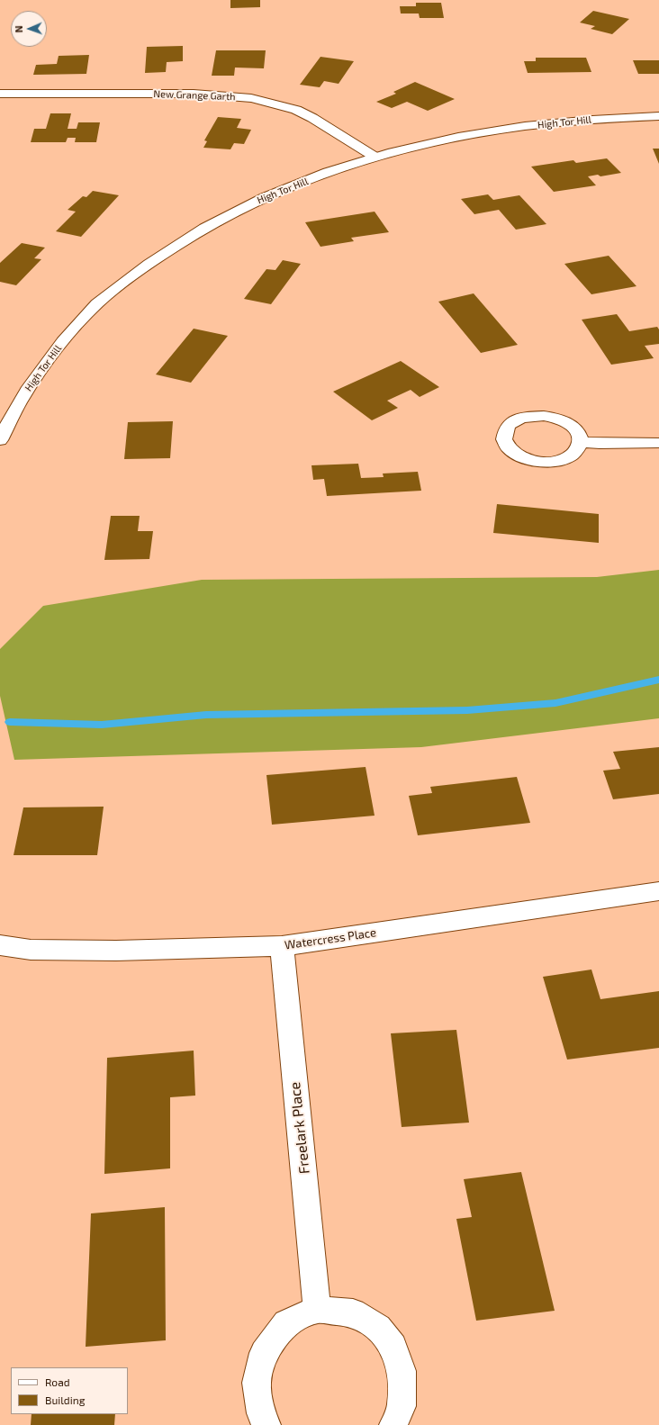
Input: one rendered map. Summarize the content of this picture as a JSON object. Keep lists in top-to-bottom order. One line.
{"streets":{"street":["New Grange Garth","High Tor Hill","Watercress Place","Freelark Place"]},"crossings":[["New Grange Garth","High Tor Hill"],["Watercress Place","Freelark Place"]],"legend":["Road","Building"],"north":"left"}
